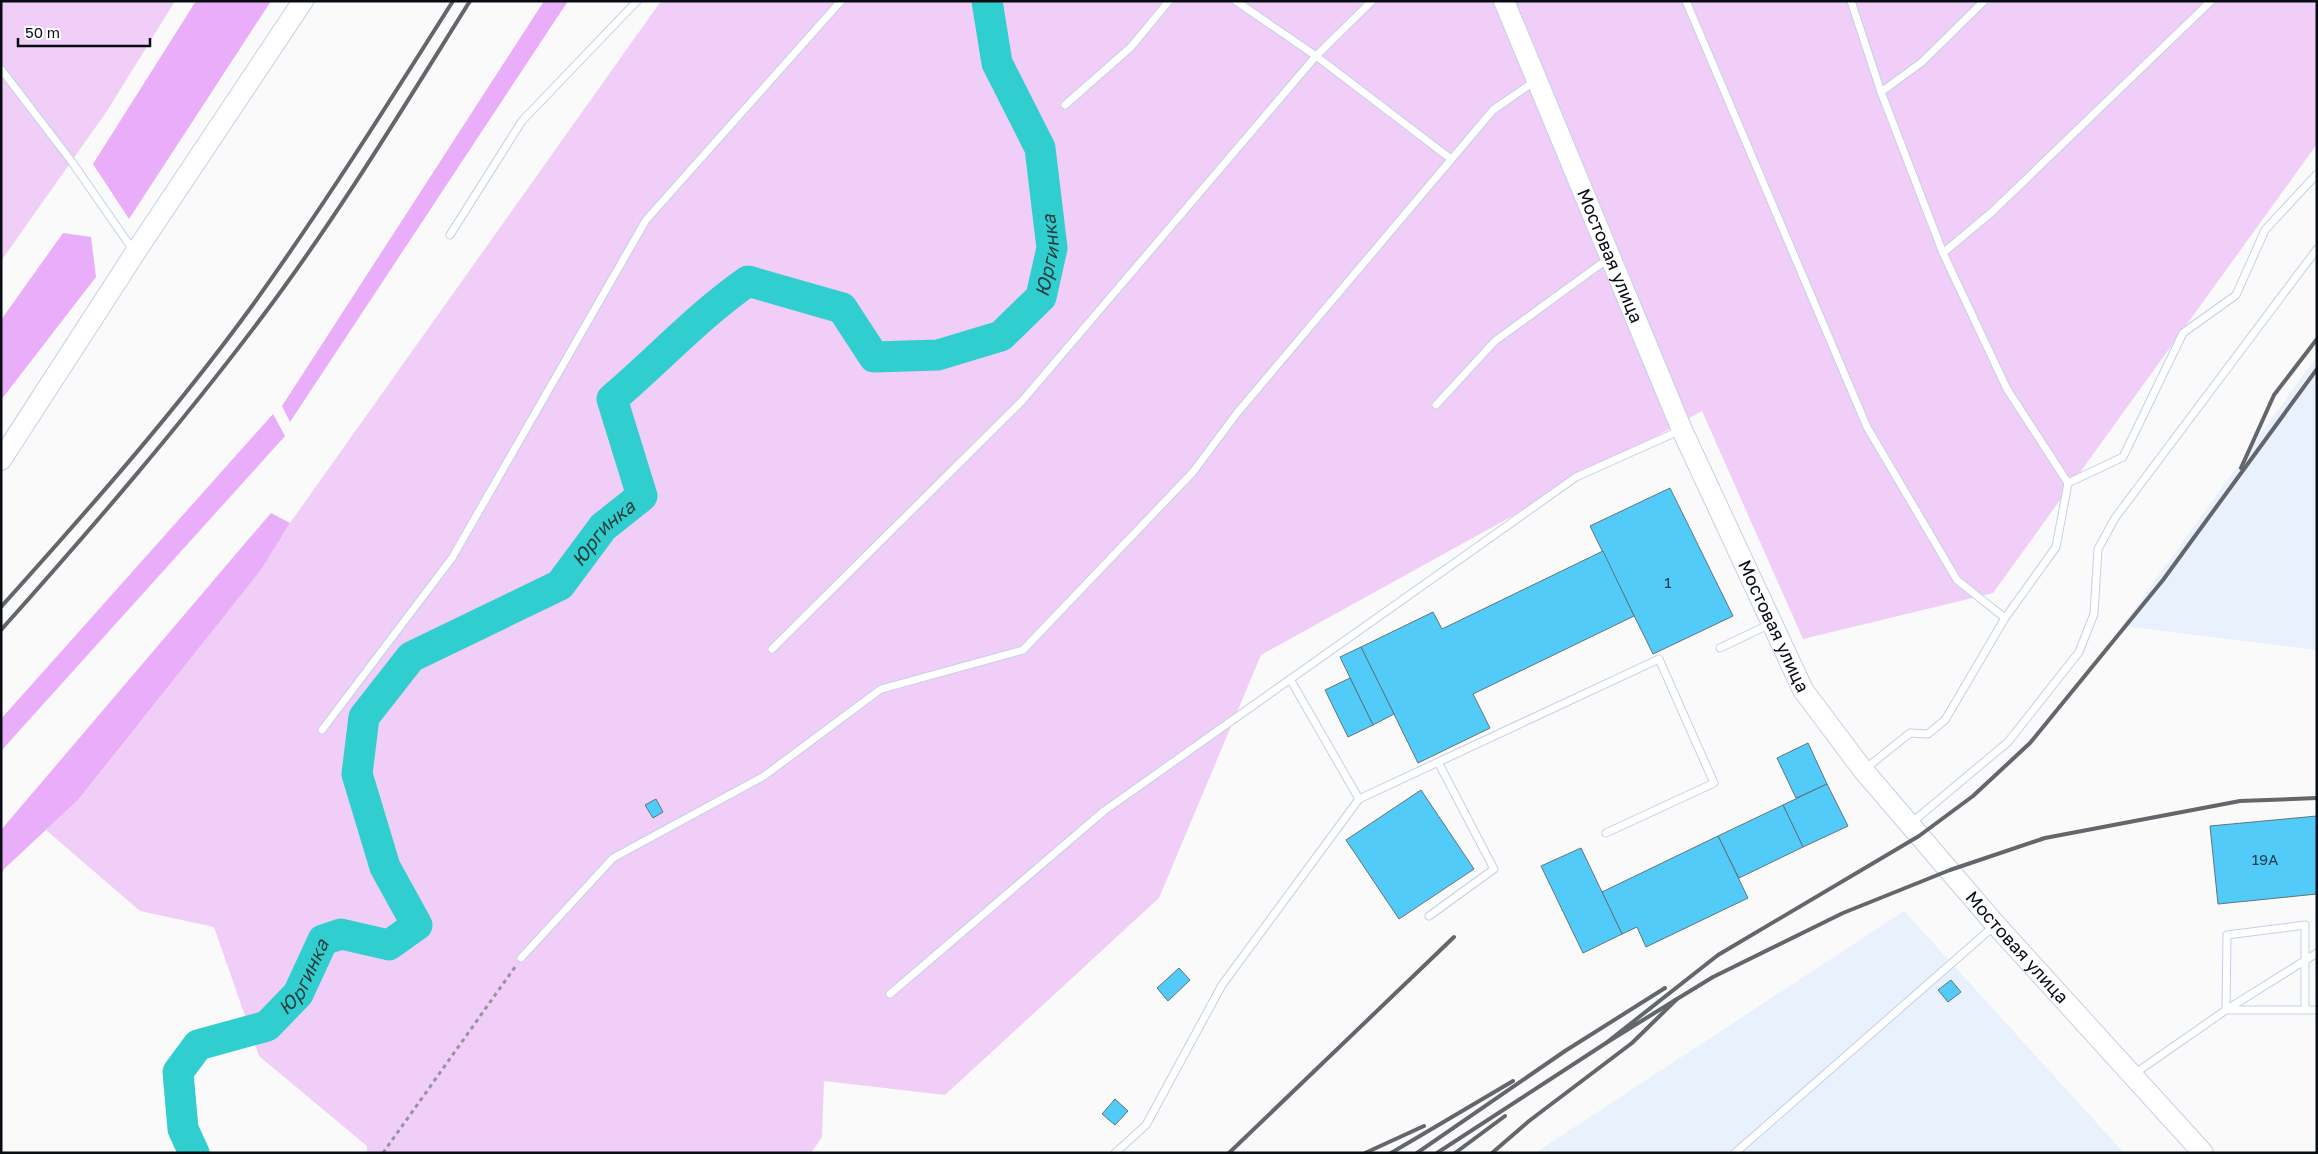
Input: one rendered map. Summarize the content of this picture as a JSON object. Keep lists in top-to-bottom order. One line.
{"streets":{"street":["Мостовая улица"]},"water":["Юргинка"],"house_numbers":["1","19А"],"scale_bar":"50 m"}
